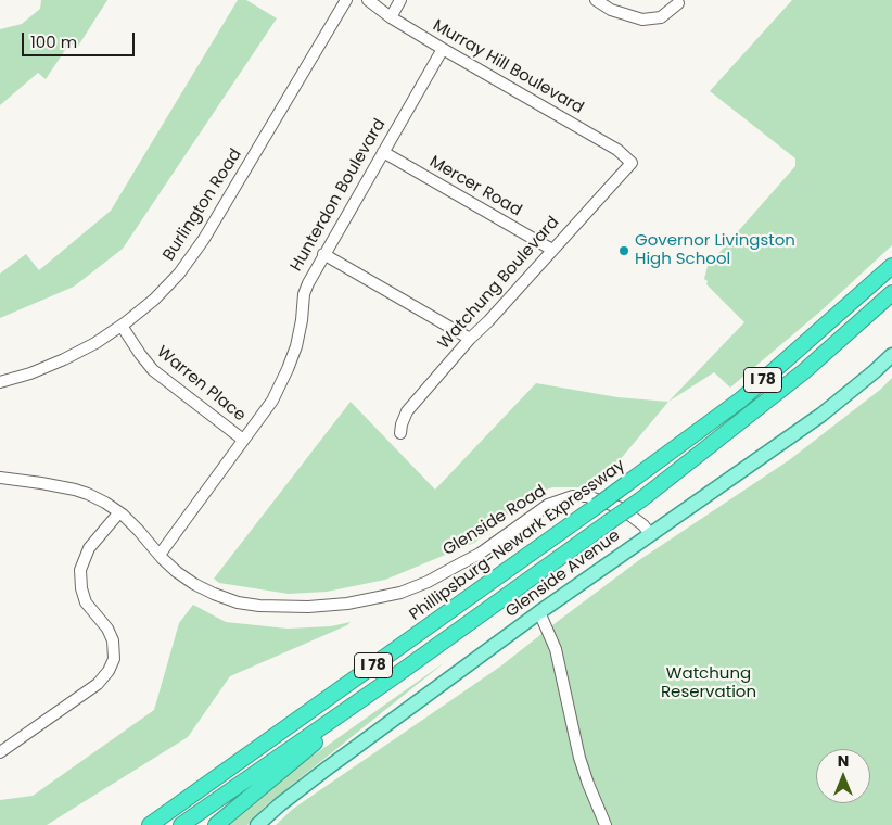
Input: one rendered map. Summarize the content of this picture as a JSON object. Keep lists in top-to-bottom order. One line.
{"streets":{"highway":["I 78","Phillipsburg-Newark Expressway"],"main road":["Glenside Avenue"],"street":["Murray Hill Boulevard","Mercer Road","Hunterdon Boulevard","Burlington Road","Watchung Boulevard","Warren Place","Glenside Road"]},"crossings":[["Murray Hill Boulevard","Hunterdon Boulevard"],["Murray Hill Boulevard","Watchung Boulevard"],["Mercer Road","Hunterdon Boulevard"],["Mercer Road","Watchung Boulevard"],["Hunterdon Boulevard","Warren Place"],["Hunterdon Boulevard","Glenside Road"],["Burlington Road","Warren Place"],["Glenside Road","Glenside Avenue"]],"parks":["Watchung Reservation"],"places":["Governor Livingston High School"],"scale_bar":"100 m","north":"top"}
